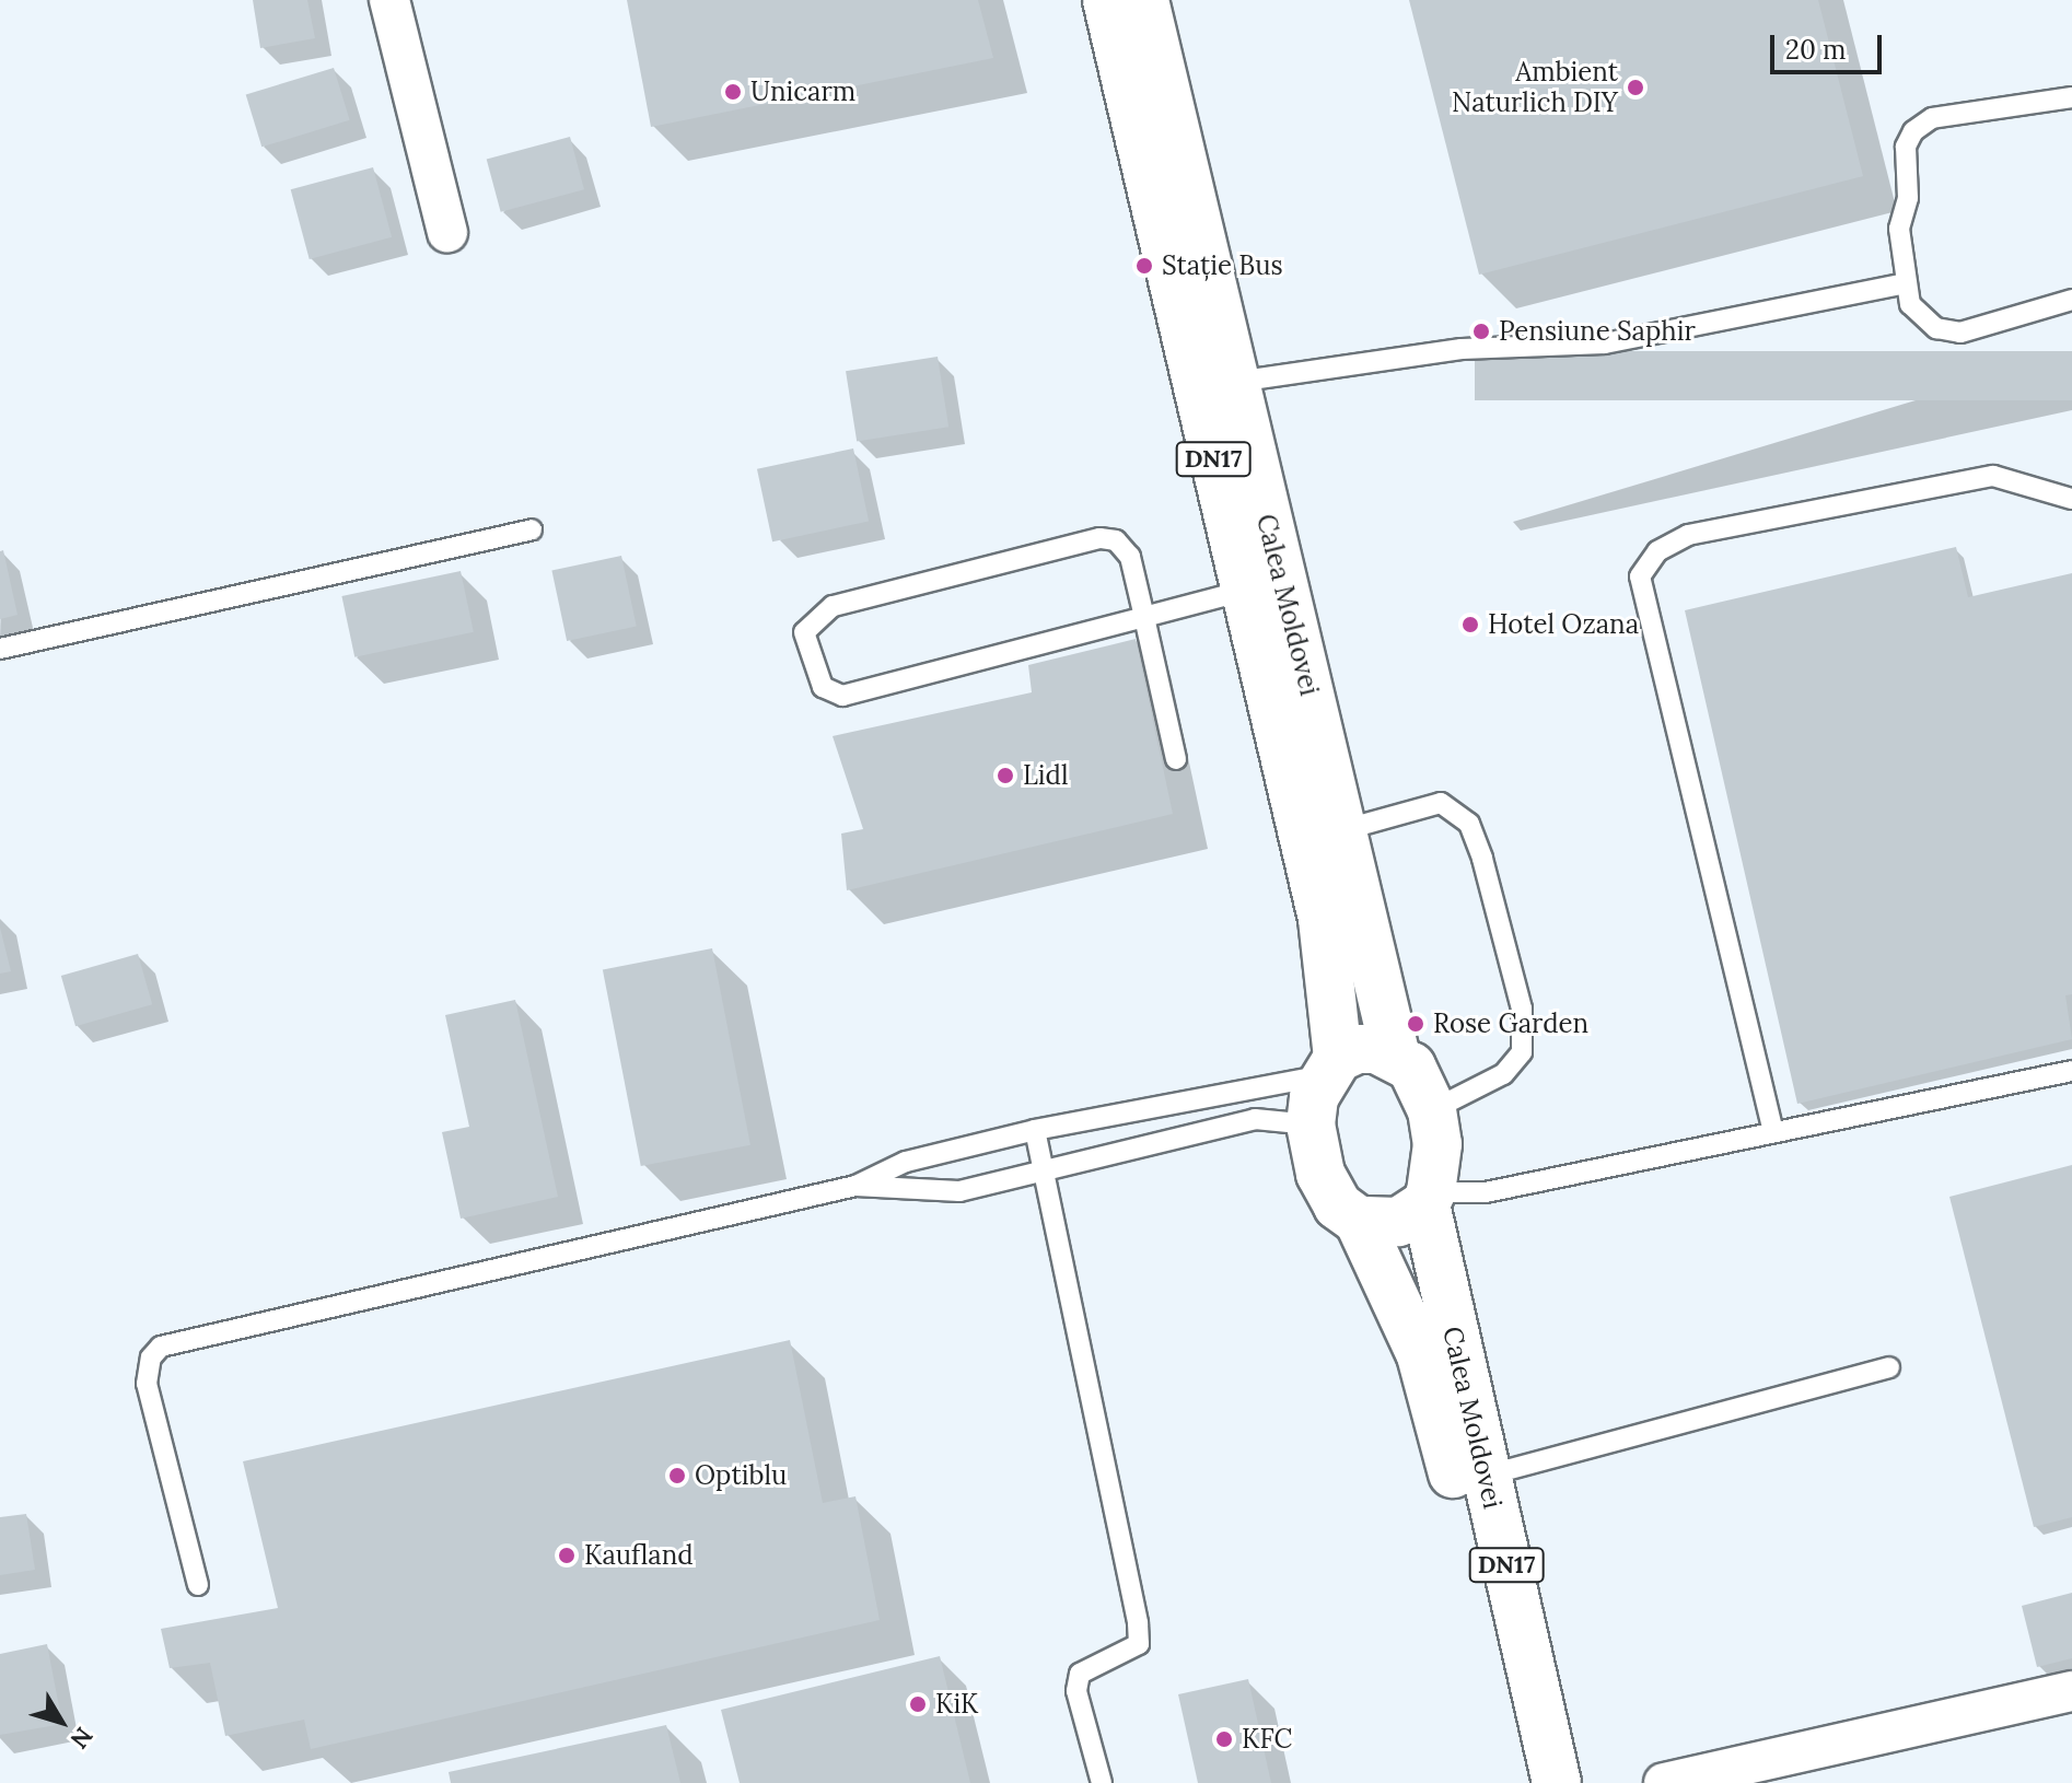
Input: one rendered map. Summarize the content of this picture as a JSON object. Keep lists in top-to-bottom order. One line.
{"streets":{"main road":["DN17","Calea Moldovei"]},"places":["Ambient Naturlich DIY","Unicarm","Stație Bus","Pensiune Saphir","Hotel Ozana","Lidl","Rose Garden","Optiblu","Kaufland","KiK","KFC"],"scale_bar":"20 m","north":"bottom right"}
